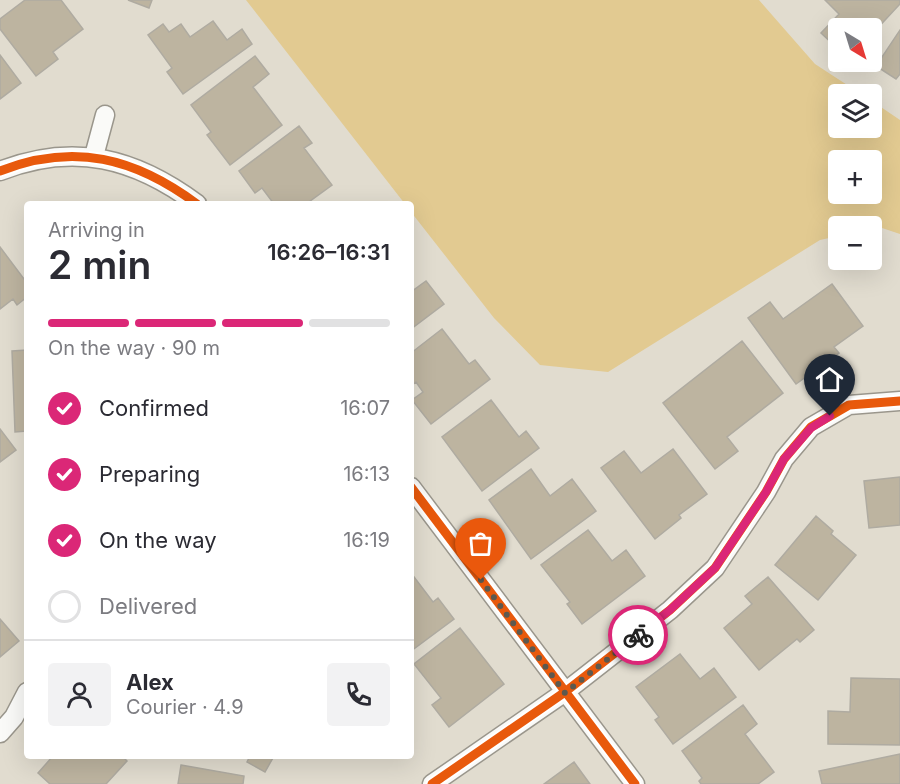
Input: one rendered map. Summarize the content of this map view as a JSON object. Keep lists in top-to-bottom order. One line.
{"north":"bottom right","page":{"map_buttons":["+","−"],"heading":["2 min","Arriving in","16:26–16:31"],"panel":["Alex","Courier · 4.9"],"bar":"On the way · 90 m","list":[["Confirmed","16:07"],["Preparing","16:13"],["On the way","16:19"],"Delivered"]}}
